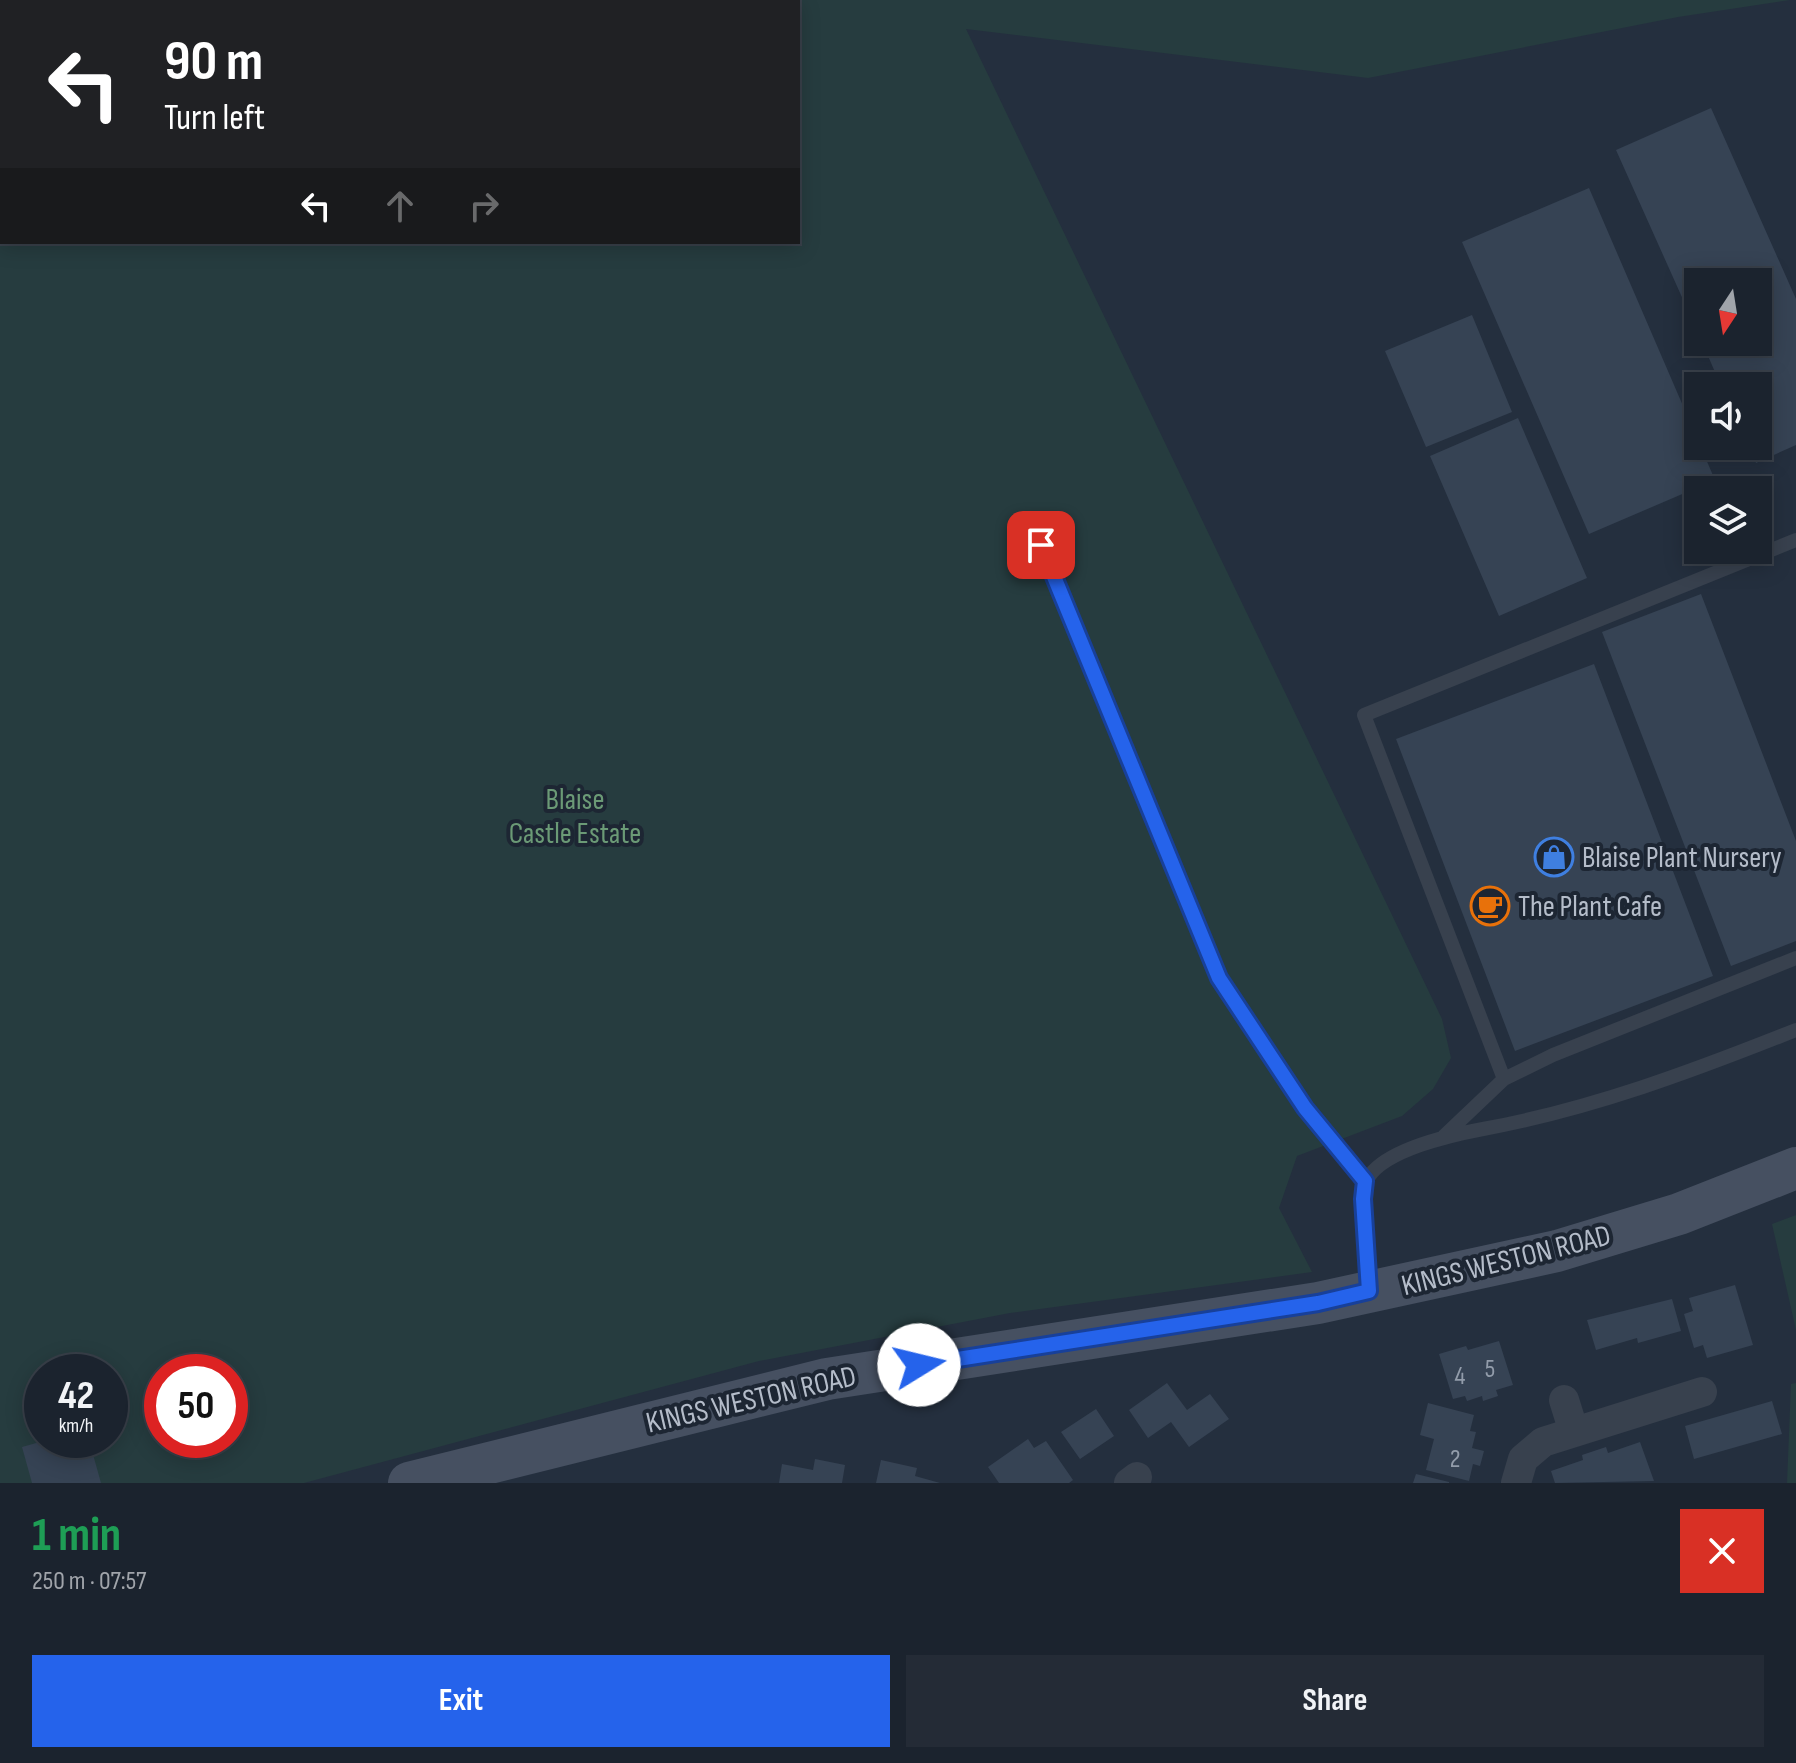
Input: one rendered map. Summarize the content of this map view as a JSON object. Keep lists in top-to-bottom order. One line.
{"streets":{"main road":["KINGS WESTON ROAD"]},"parks":["Blaise Castle Estate"],"places":{"shop":["Blaise Plant Nursery"],"cafe":["The Plant Cafe"]},"house_numbers":["5","4","2"],"north":"bottom","page":{"turn":["90 m","Turn left"],"speed":"42 km/h","limit":"50","heading":["1 min","250 m · 07:57"],"buttons":["Exit","Share"]}}
